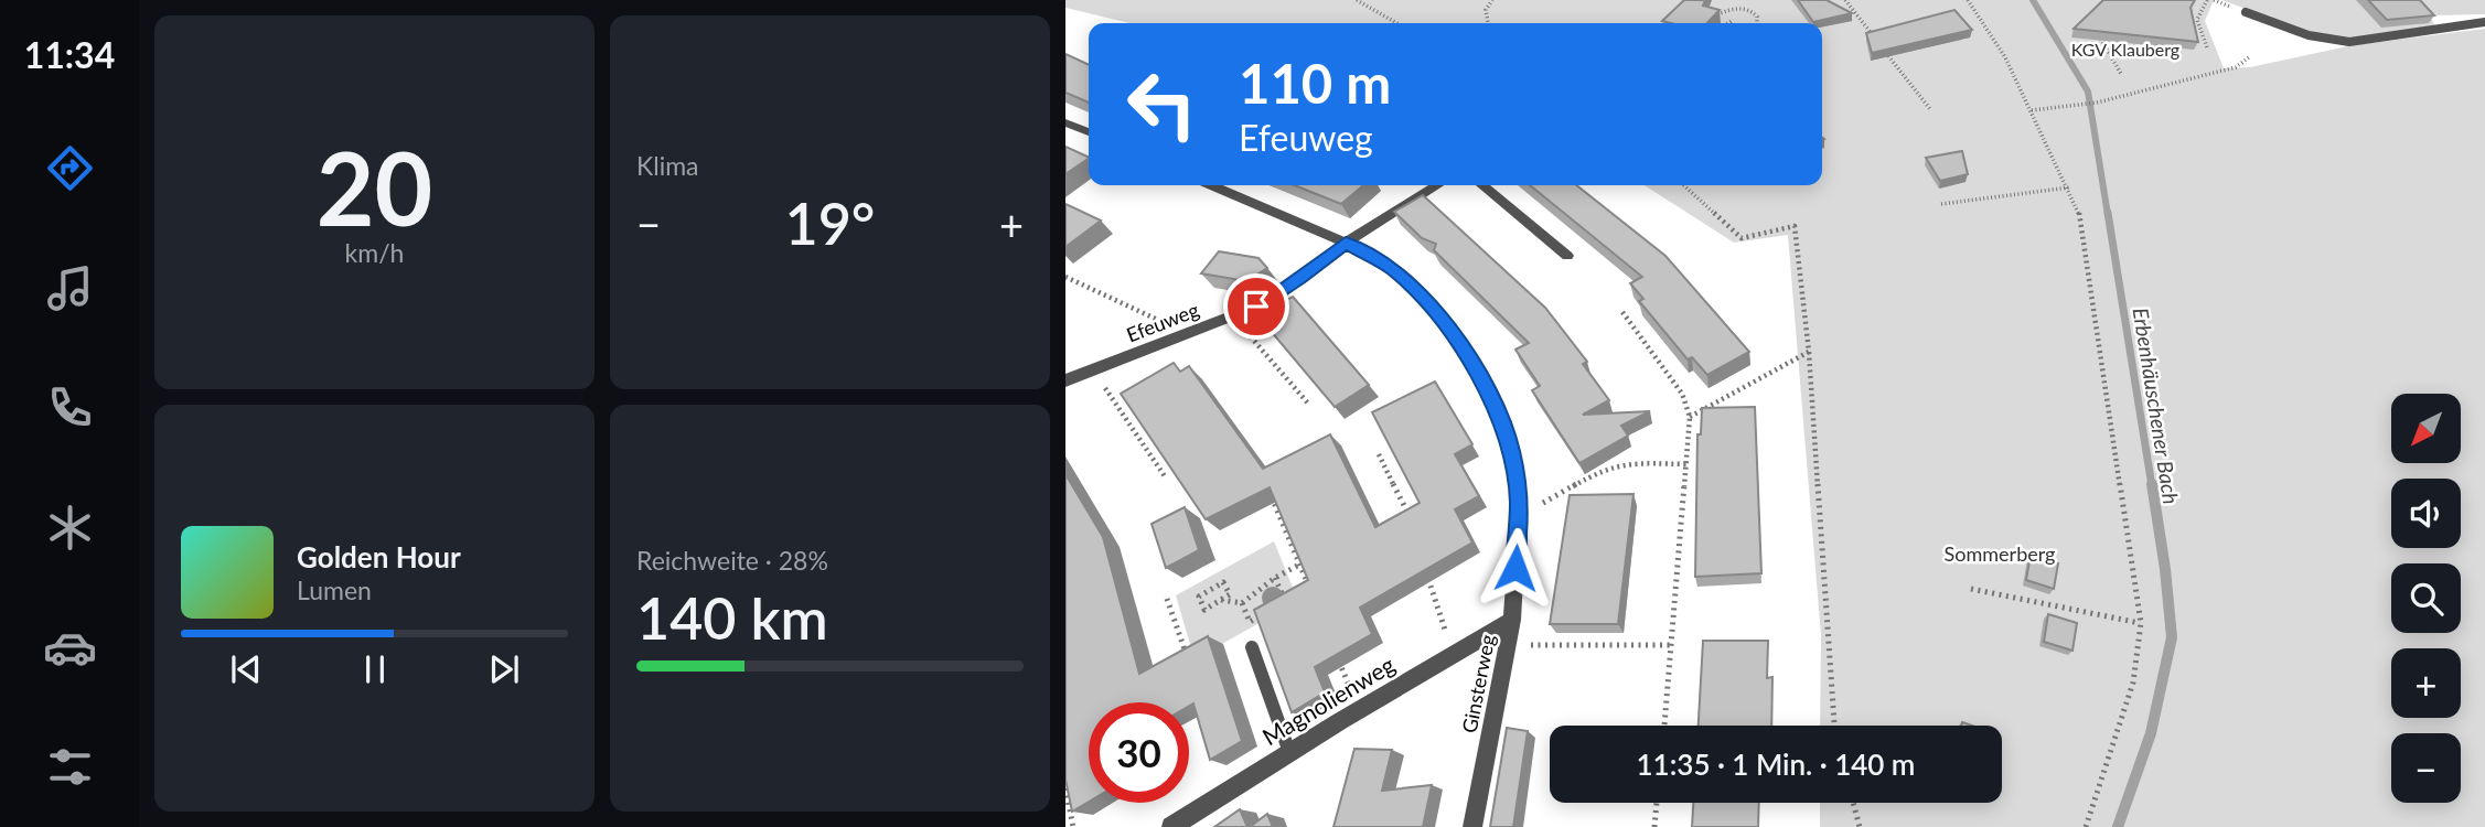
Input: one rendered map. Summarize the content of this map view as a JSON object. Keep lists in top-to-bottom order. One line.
{"streets":{"street":["Efeuweg","Ginsterweg","Magnolienweg"]},"crossings":[["Efeuweg","Ginsterweg"],["Ginsterweg","Magnolienweg"]],"water":["Erbenhäuschener Bach"],"parks":["KGV Klauberg","Sommerberg"],"north":"bottom left","page":{"tabs":"11:34","tile":[["20","km/h"],"Klima",["Reichweite · 28%","140 km"]],"turn":["110 m","Efeuweg"],"heat":["−","19°","+"],"map_buttons":["+","−"],"song":["Golden Hour","Lumen"],"limit":"30","trip":"11:35 · 1 Min. · 140 m"}}
